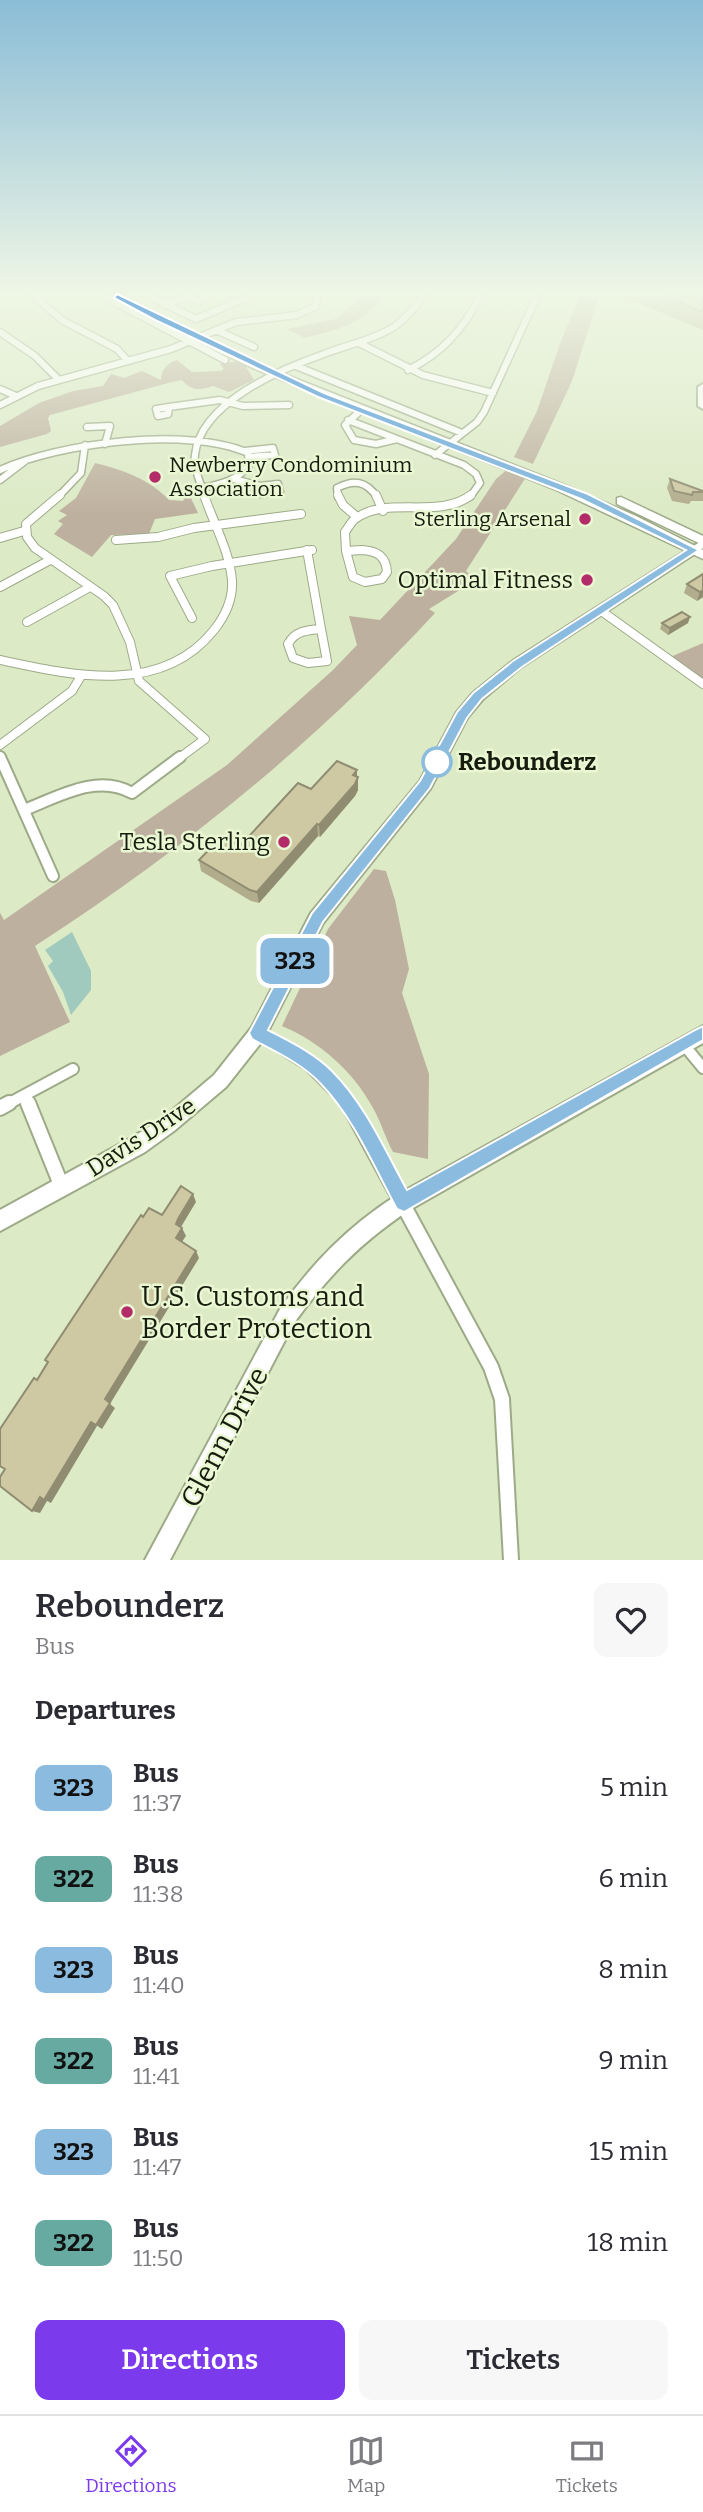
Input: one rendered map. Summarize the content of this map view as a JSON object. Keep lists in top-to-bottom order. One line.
{"streets":{"main road":["Davis Drive","Glenn Drive"]},"places":["Newberry Condominium Association","Sterling Arsenal","Optimal Fitness","Rebounderz","Tesla Sterling","U.S. Customs and Border Protection"],"lines":["bus line 323"],"page":{"on_map":"323","heading":[["Rebounderz","Bus"],"Departures"],"list":[{"mark":"323","name":"Bus","note":"11:37","value":"5 min"},{"mark":"322","name":"Bus","note":"11:38","value":"6 min"},{"mark":"323","name":"Bus","note":"11:40","value":"8 min"},{"mark":"322","name":"Bus","note":"11:41","value":"9 min"},{"mark":"323","name":"Bus","note":"11:47","value":"15 min"},{"mark":"322","name":"Bus","note":"11:50","value":"18 min"}],"buttons":["Directions","Tickets"],"tabs":["Directions","Map","Tickets"]}}
